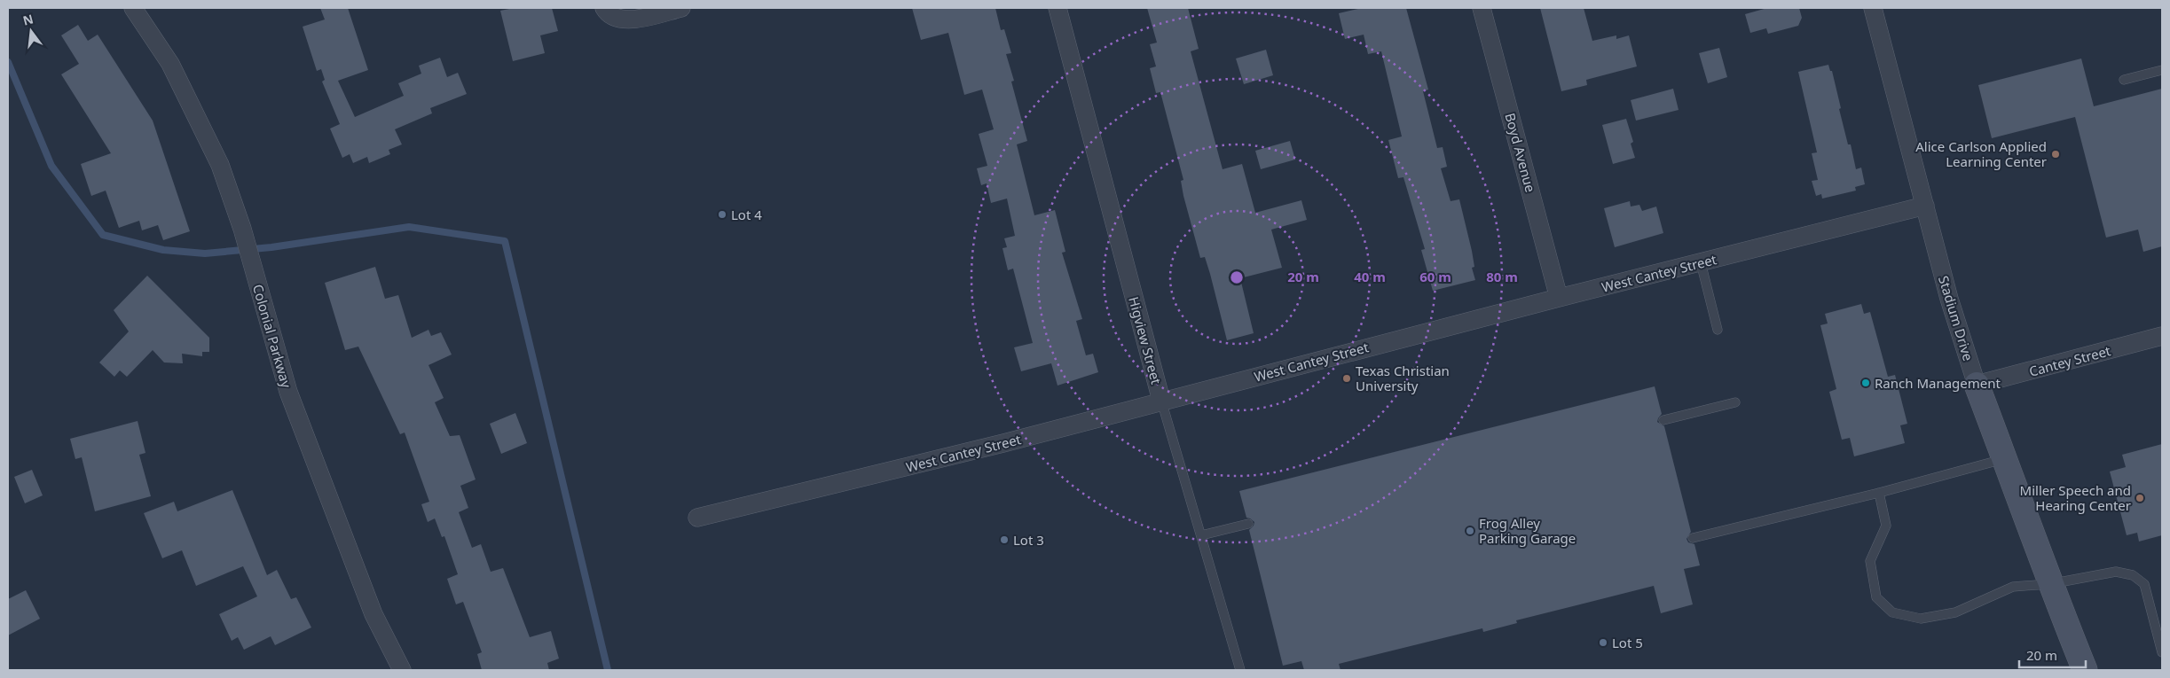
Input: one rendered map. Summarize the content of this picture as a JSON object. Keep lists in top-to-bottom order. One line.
{"streets":{"street":["Boyd Avenue","West Cantey Street","Stadium Drive","Colonial Parkway","Higview Street","Cantey Street"]},"crossings":[["Boyd Avenue","West Cantey Street"],["West Cantey Street","Stadium Drive"],["West Cantey Street","Higview Street"],["Stadium Drive","Cantey Street"]],"places":["Alice Carlson Applied Learning Center","Lot 4","Texas Christian University","Ranch Management","Miller Speech and Hearing Center","Frog Alley Parking Garage","Lot 3","Lot 5"],"scale_bar":"20 m","north":"top","rings":["20 m","40 m","60 m","80 m"]}
